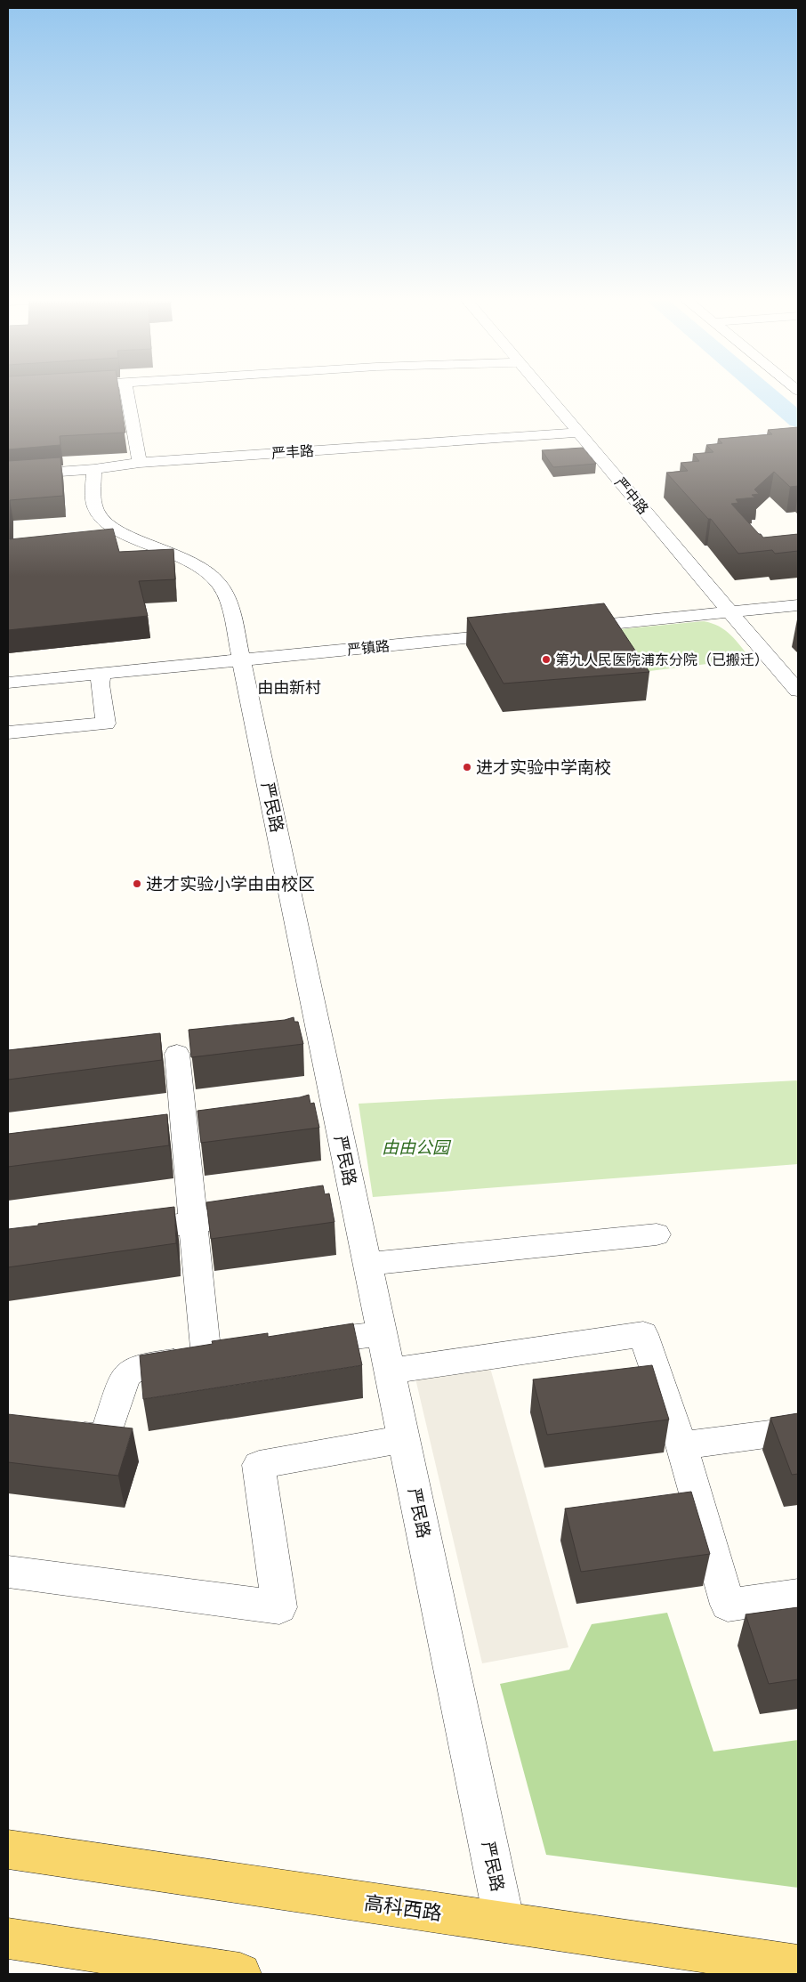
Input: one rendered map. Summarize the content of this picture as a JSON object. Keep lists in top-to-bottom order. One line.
{"streets":{"main road":["高科西路"],"street":["严丰路","严中路","严镇路","严民路"]},"crossings":[["严丰路","严中路"],["严丰路","严民路"],["严镇路","严民路"],["严民路","高科西路"]],"districts":["由由新村"],"parks":["由由公园"],"places":["第九人民医院浦东分院（已搬迁）","进才实验中学南校","进才实验小学由由校区"]}
